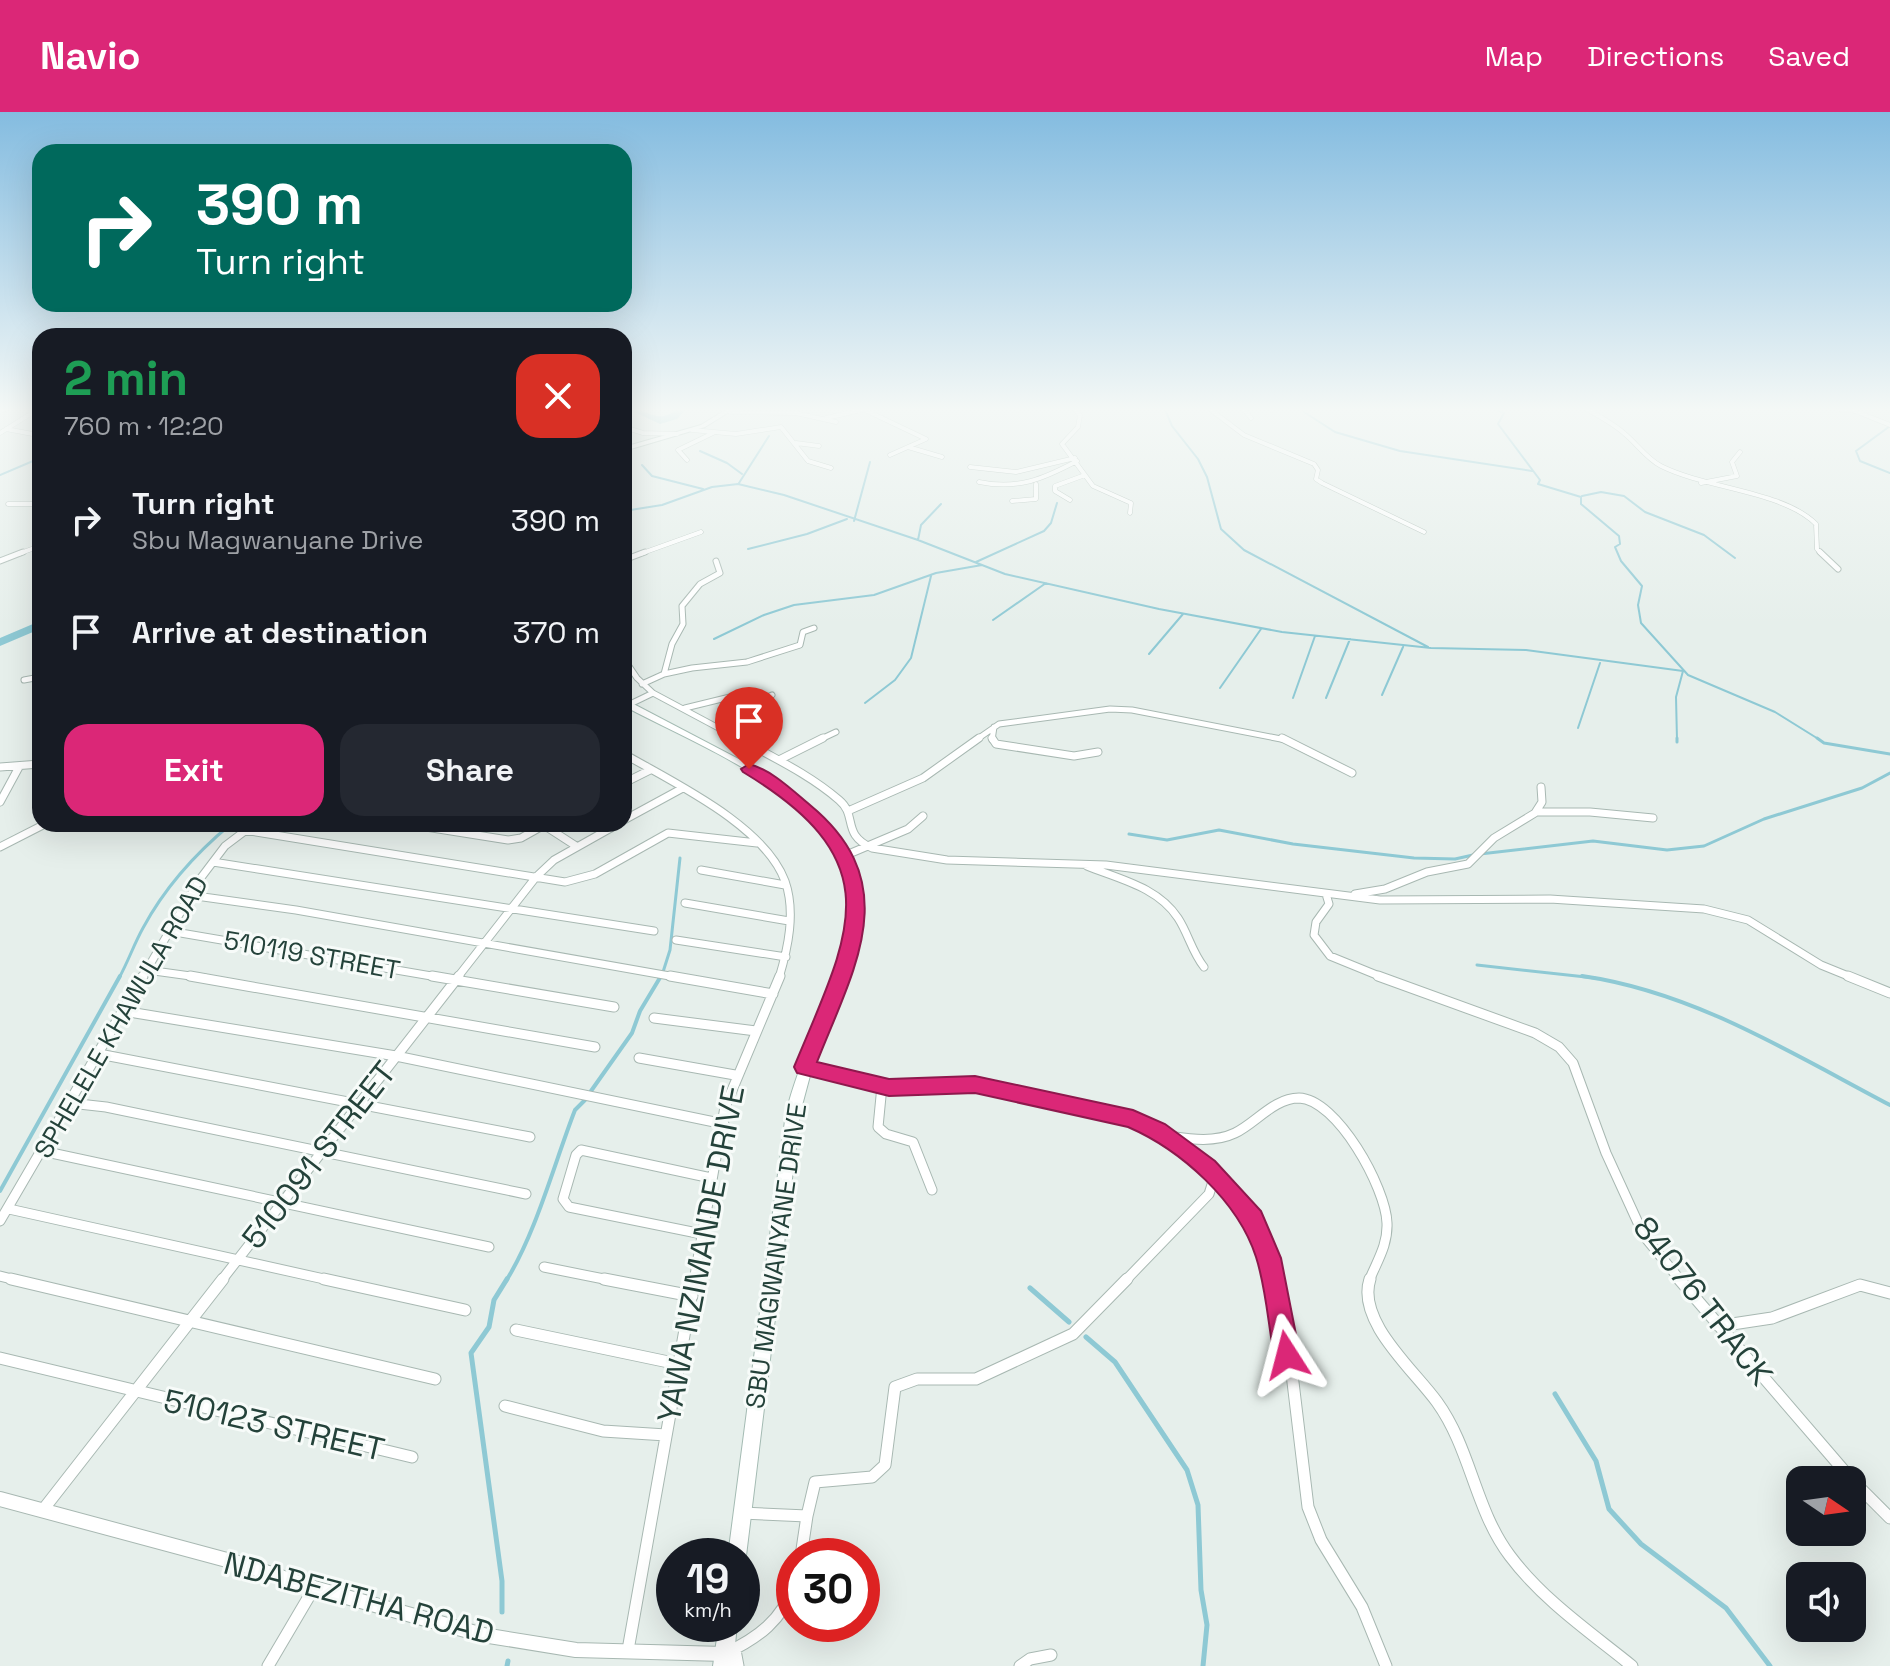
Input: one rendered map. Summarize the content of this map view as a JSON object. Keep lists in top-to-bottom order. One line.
{"streets":{"main road":["SBU MAGWANYANE DRIVE"],"street":["510119 STREET","SPHELELE KHAWULA ROAD","510091 STREET","YAWA NZIMANDE DRIVE","84076 TRACK","510123 STREET","NDABEZITHA ROAD"]},"crossings":[["510119 STREET","SPHELELE KHAWULA ROAD"],["510119 STREET","510091 STREET"],["510091 STREET","510123 STREET"],["510091 STREET","NDABEZITHA ROAD"],["YAWA NZIMANDE DRIVE","NDABEZITHA ROAD"]],"north":"right","page":{"header":"Navio","nav":["Map","Directions","Saved"],"turn":["390 m","Turn right"],"heading":["2 min","760 m · 12:20"],"list":[{"name":"Turn right","note":"Sbu Magwanyane Drive","value":"390 m"},{"name":"Arrive at destination","value":"370 m"}],"buttons":["Exit","Share"],"speed":"19 km/h","limit":"30"}}
